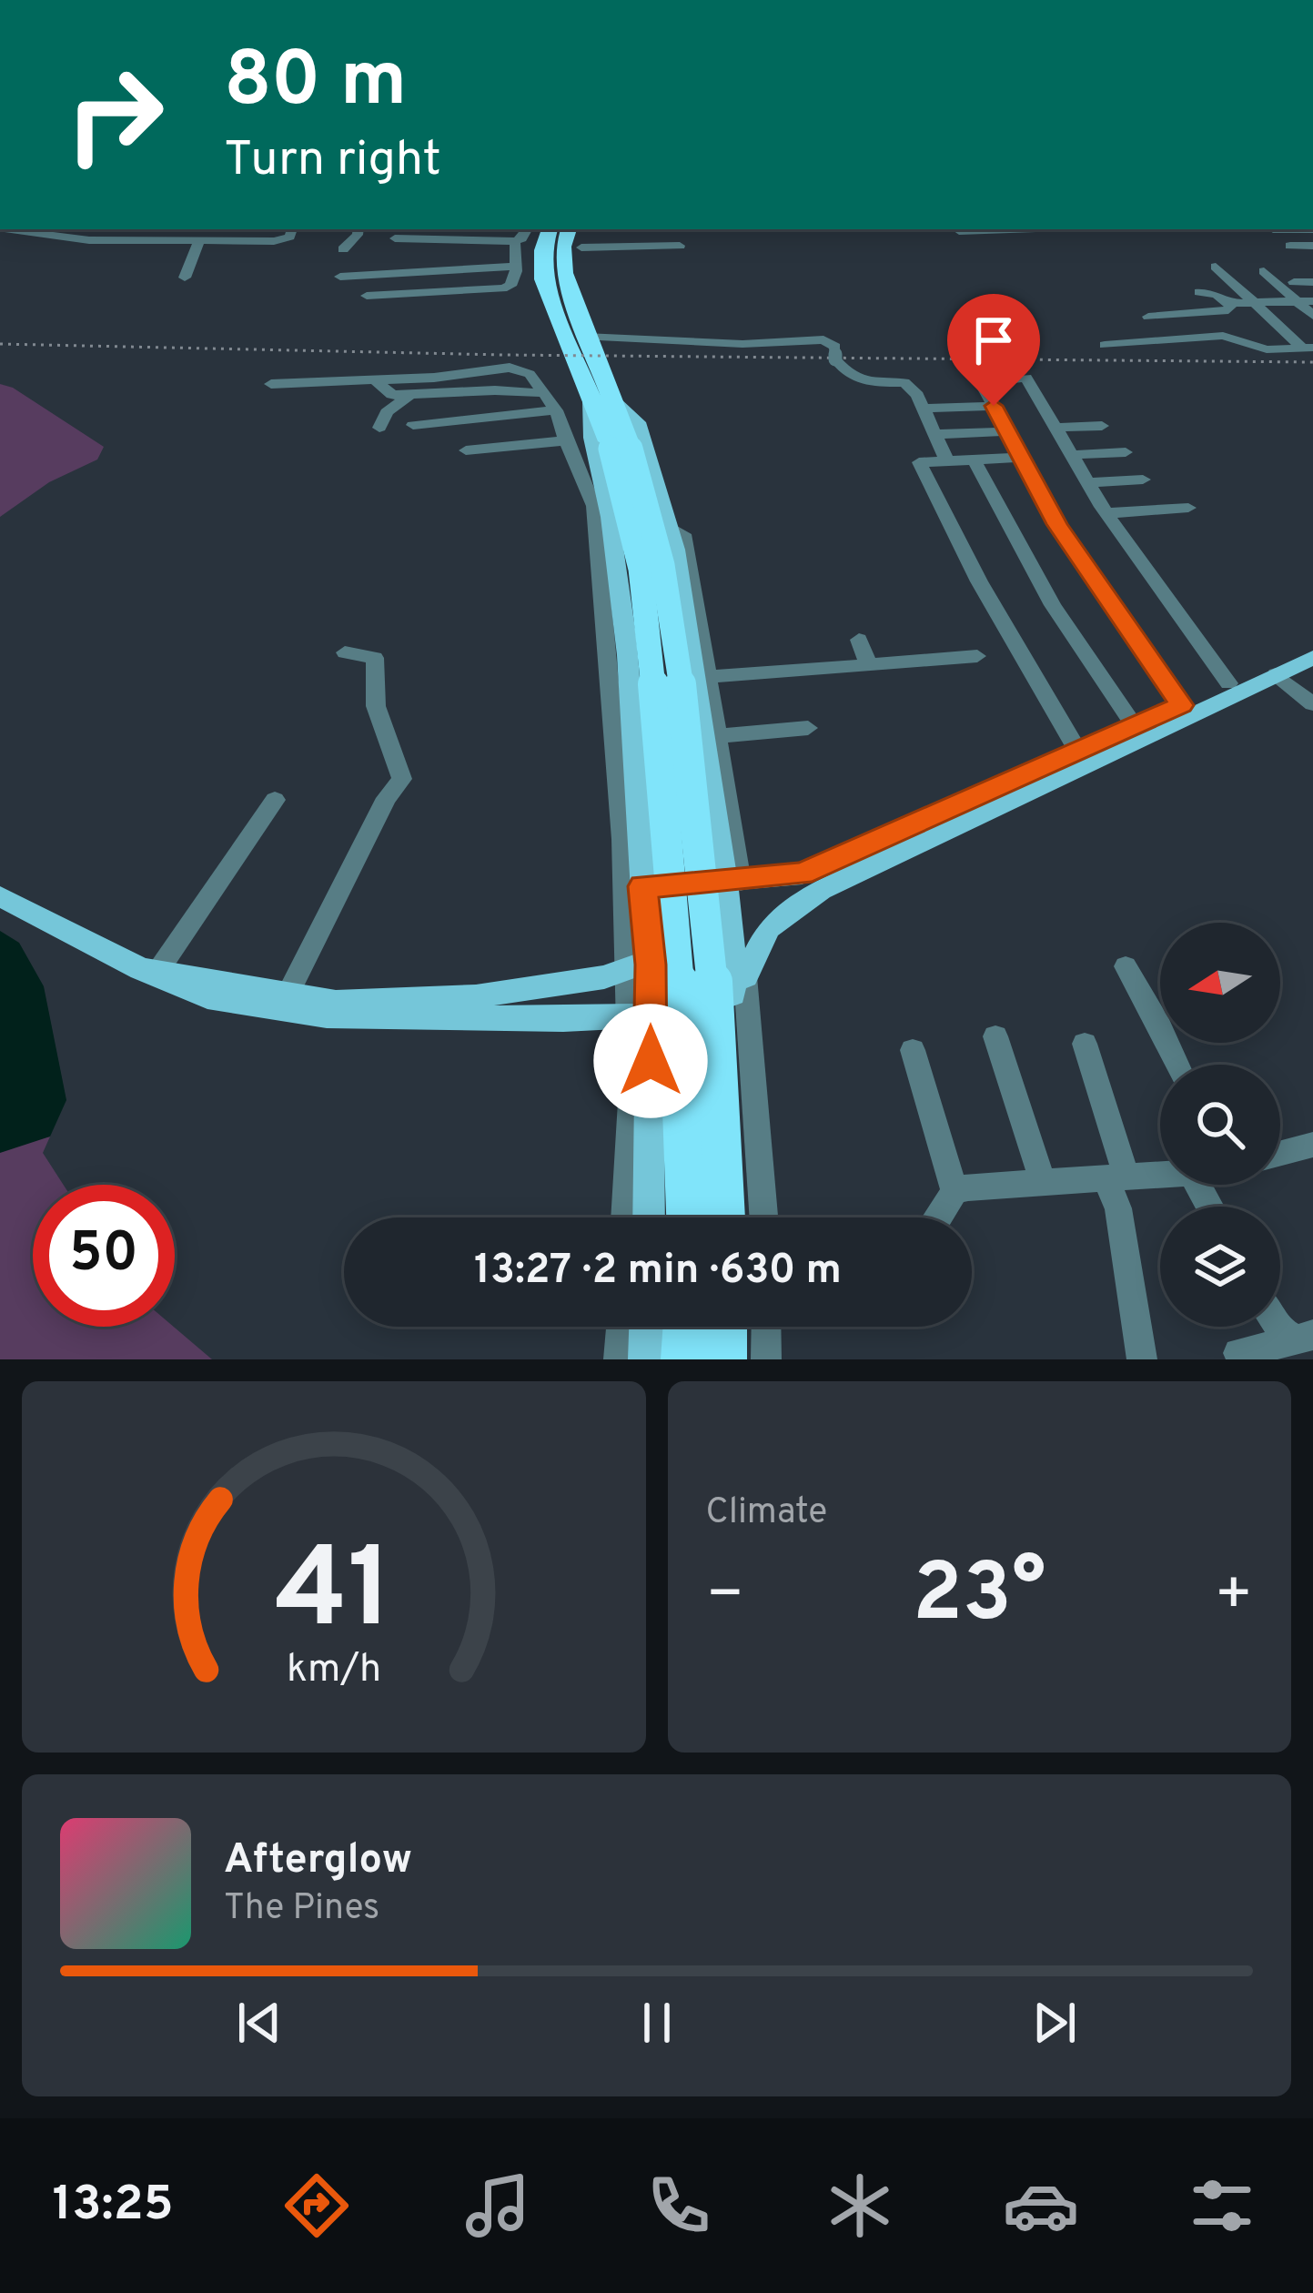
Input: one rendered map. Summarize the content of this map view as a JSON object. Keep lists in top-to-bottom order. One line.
{"north":"left","page":{"turn":["80 m","Turn right"],"limit":"50","trip":"13:27 · 2 min · 630 m","tile":"Climate","heat":["−","23°","+"],"song":["Afterglow","The Pines"],"tabs":"13:25","gauge":["41","km/h"]}}
